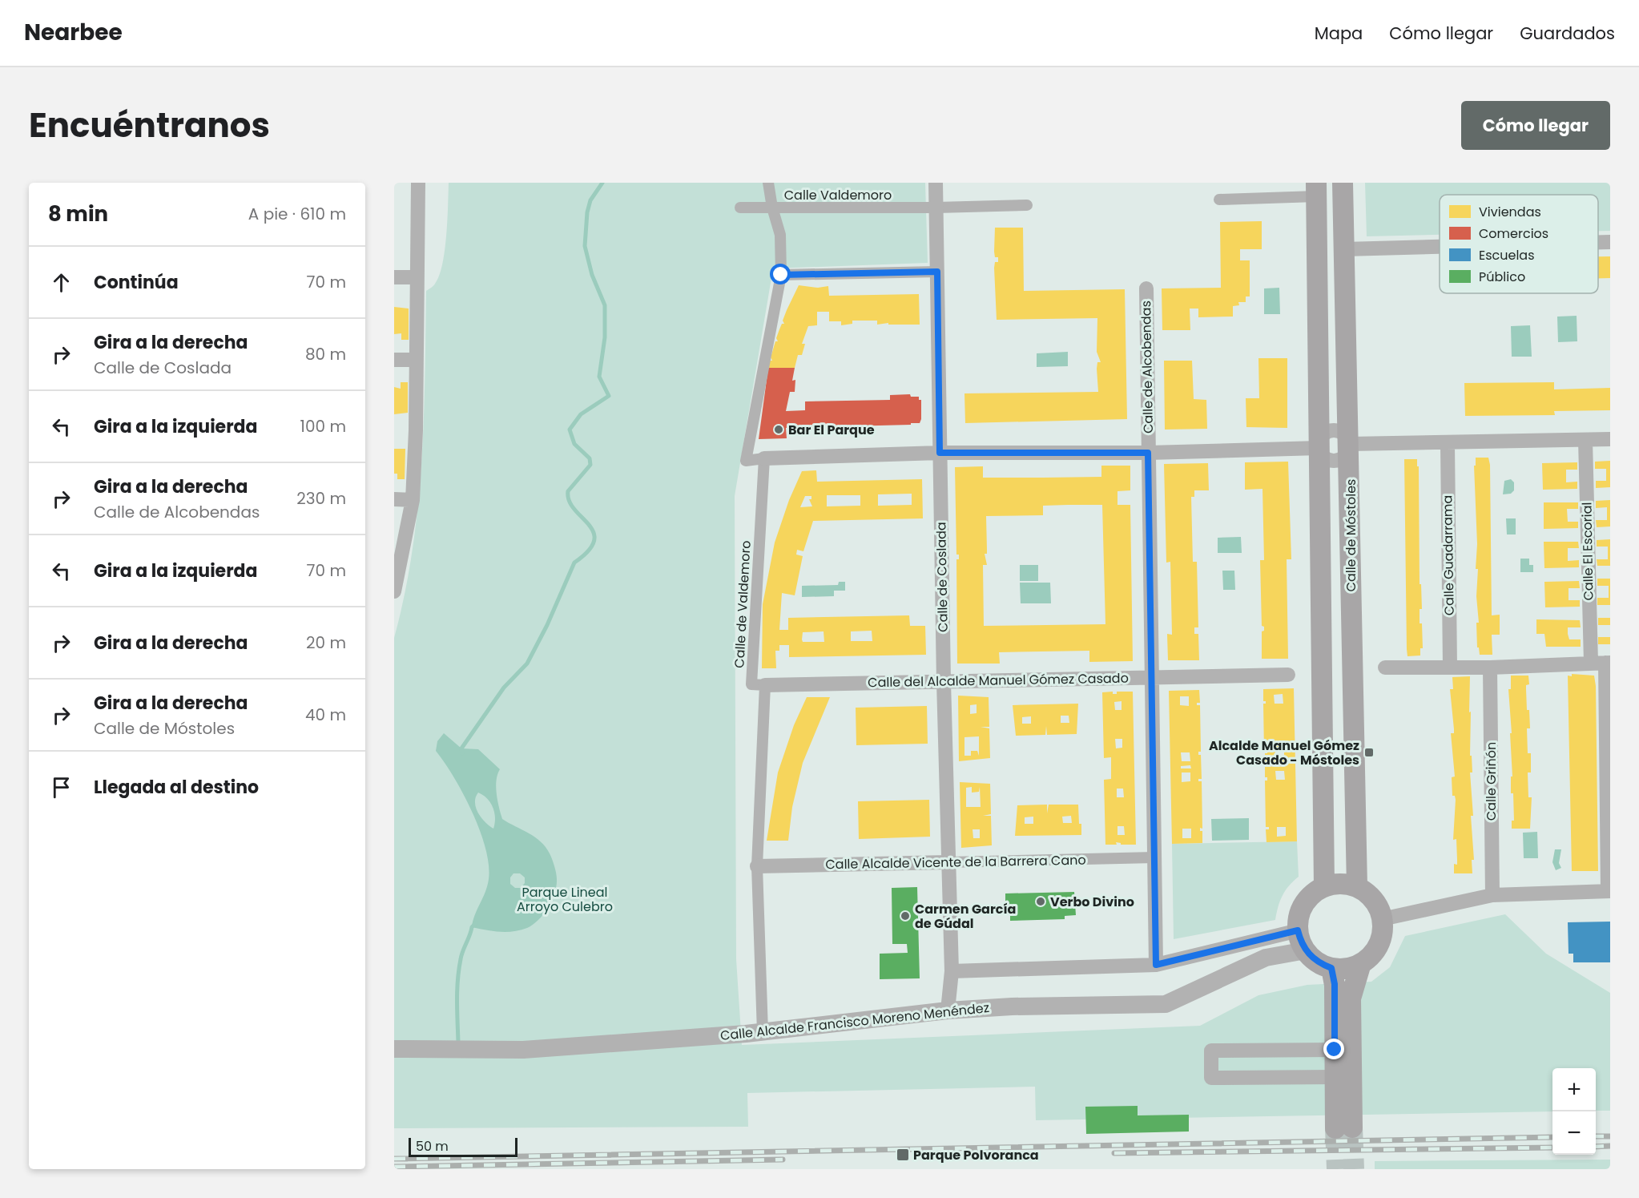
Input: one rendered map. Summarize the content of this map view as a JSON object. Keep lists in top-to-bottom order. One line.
{"streets":{"main road":["Calle de Móstoles"],"street":["Calle Valdemoro","Calle de Alcobendas","Calle El Escorial","Calle Guadarrama","Calle de Coslada","Calle de Valdemoro","Calle del Alcalde Manuel Gómez Casado","Calle Griñón","Calle Alcalde Vicente de la Barrera Cano","Calle Alcalde Francisco Moreno Menéndez"]},"crossings":[["Calle Valdemoro","Calle de Coslada"],["Calle de Alcobendas","Calle del Alcalde Manuel Gómez Casado"],["Calle de Alcobendas","Calle Alcalde Vicente de la Barrera Cano"],["Calle de Móstoles","Calle Alcalde Francisco Moreno Menéndez"],["Calle de Coslada","Calle del Alcalde Manuel Gómez Casado"],["Calle de Coslada","Calle Alcalde Vicente de la Barrera Cano"],["Calle de Coslada","Calle Alcalde Francisco Moreno Menéndez"],["Calle de Valdemoro","Calle del Alcalde Manuel Gómez Casado"]],"parks":["Parque Lineal Arroyo Culebro"],"places":{"other":["Bar El Parque","Verbo Divino","Carmen García de Gúdal"],"transit":["Alcalde Manuel Gómez Casado - Móstoles","Parque Polvoranca"]},"legend":["Viviendas","Comercios","Escuelas","Público"],"scale_bar":"50 m","page":{"header":"Nearbee","nav":["Mapa","Cómo llegar","Guardados"],"title":"Encuéntranos","buttons":"Cómo llegar","heading":["8 min","A pie · 610 m"],"list":[["Continúa","70 m"],["Gira a la derecha","Calle de Coslada","80 m"],["Gira a la izquierda","100 m"],["Gira a la derecha","Calle de Alcobendas","230 m"],["Gira a la izquierda","70 m"],["Gira a la derecha","20 m"],["Gira a la derecha","Calle de Móstoles","40 m"],"Llegada al destino"],"map_buttons":["+","−"],"scale":"50 m"}}
